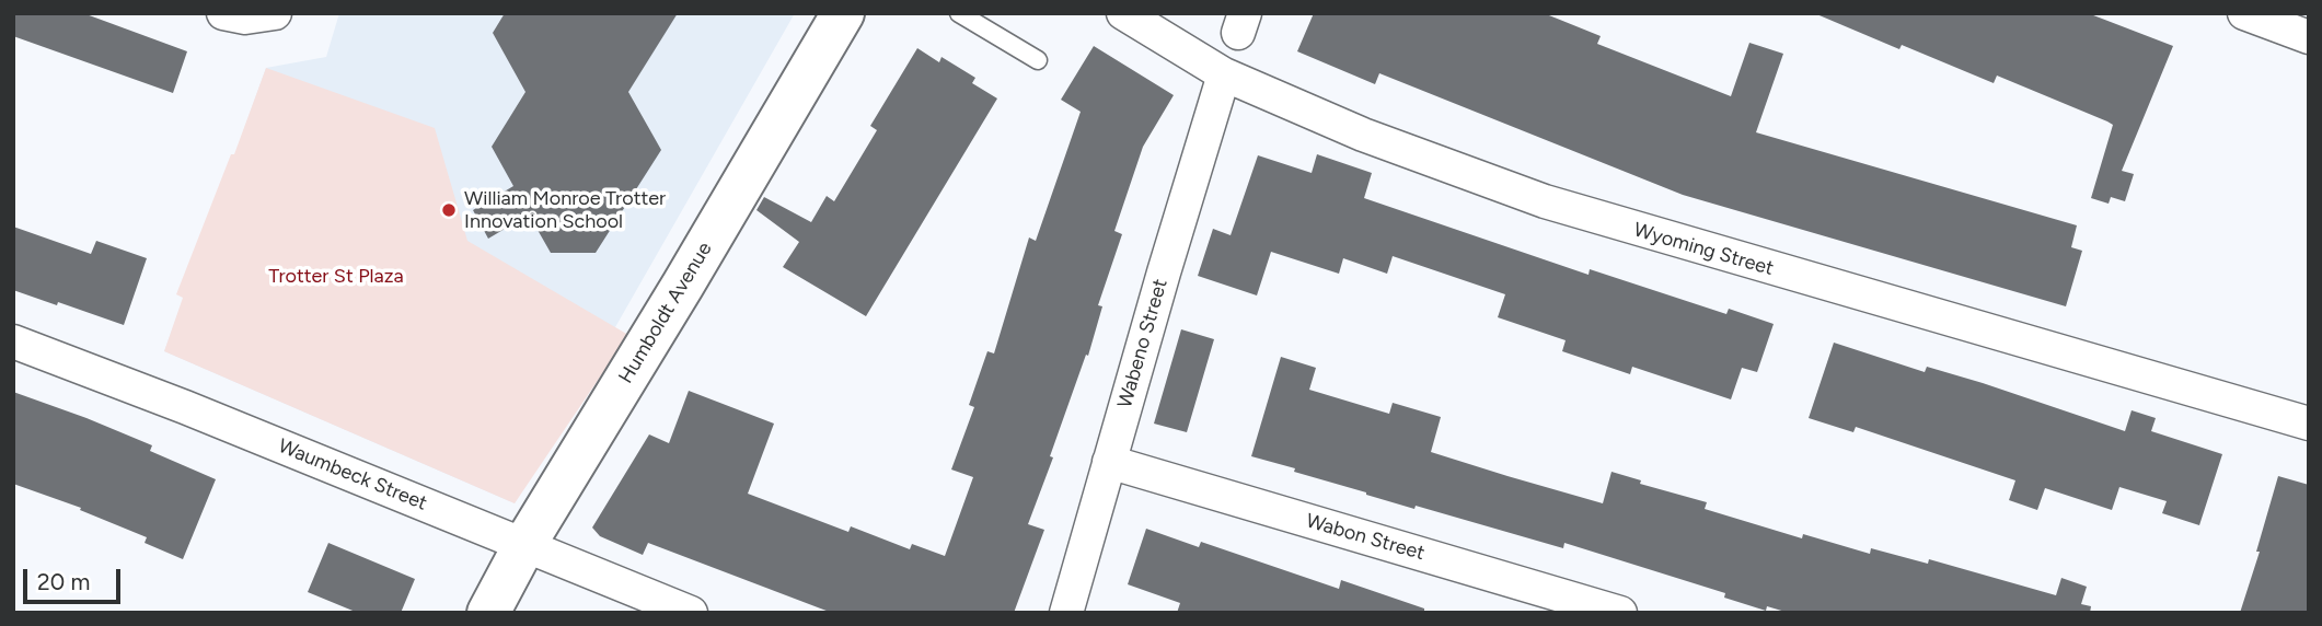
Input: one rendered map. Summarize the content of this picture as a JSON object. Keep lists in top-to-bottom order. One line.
{"streets":{"street":["Wyoming Street","Humboldt Avenue","Wabeno Street","Waumbeck Street","Wabon Street"]},"crossings":[["Wyoming Street","Wabeno Street"],["Humboldt Avenue","Waumbeck Street"],["Wabeno Street","Wabon Street"]],"parks":["Trotter St Plaza"],"places":["William Monroe Trotter Innovation School"],"scale_bar":"20 m"}
